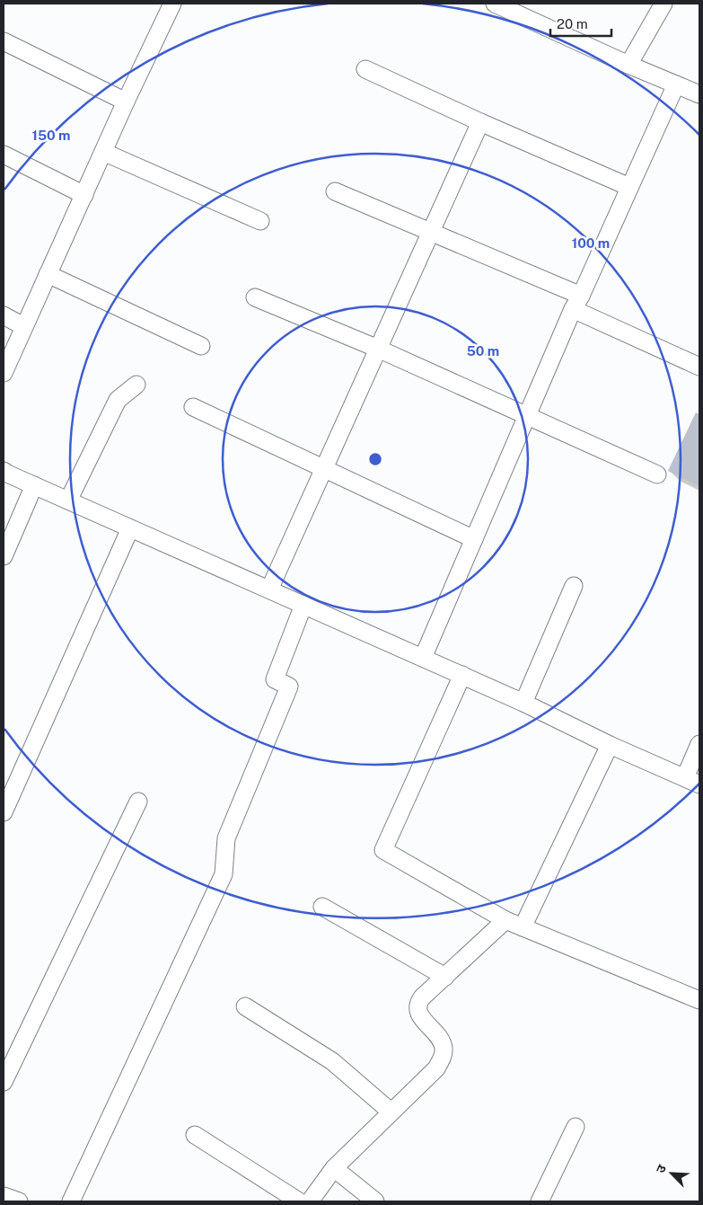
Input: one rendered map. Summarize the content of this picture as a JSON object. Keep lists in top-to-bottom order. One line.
{"scale_bar":"20 m","north":"top left","rings":["150 m","100 m","50 m"]}
